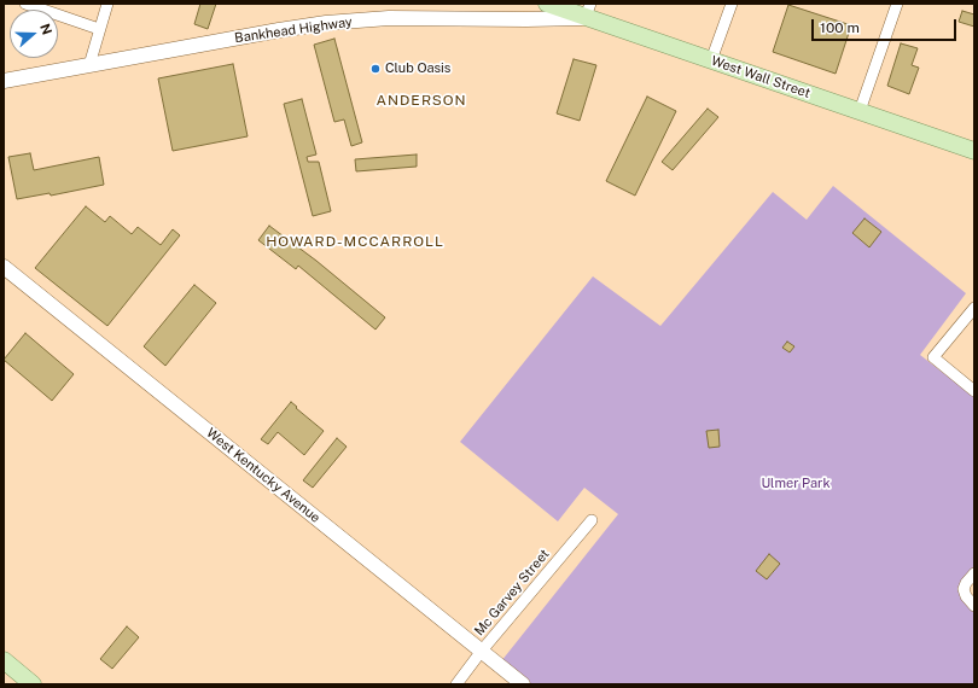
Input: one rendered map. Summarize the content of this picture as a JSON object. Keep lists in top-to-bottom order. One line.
{"streets":{"main road":["West Wall Street"],"street":["Bankhead Highway","West Kentucky Avenue","Mc Garvey Street"]},"crossings":[["Bankhead Highway","West Wall Street"],["West Kentucky Avenue","Mc Garvey Street"]],"districts":["ANDERSON","HOWARD-MCCARROLL"],"parks":["Ulmer Park"],"places":["Club Oasis"],"scale_bar":"100 m","north":"right"}
